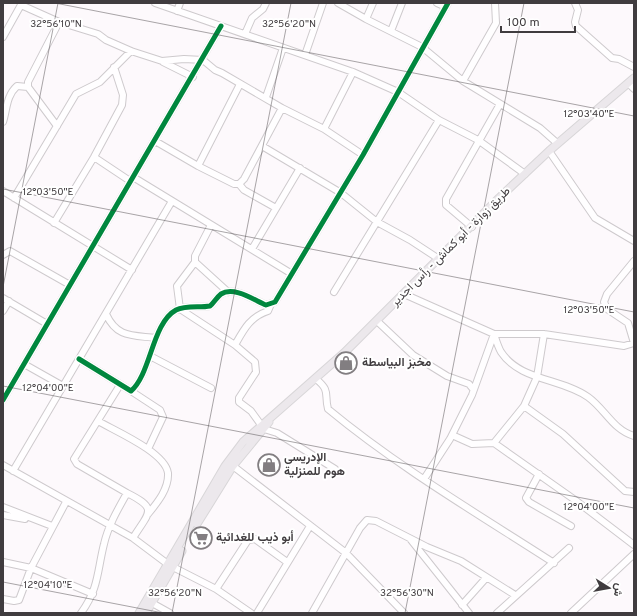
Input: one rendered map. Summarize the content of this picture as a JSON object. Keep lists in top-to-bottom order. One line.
{"streets":{"main road":["طريق زوارة - أبو كماش - رأس اجدير"]},"places":{"shop":["مخبز البياسطة","الإدريسي هوم للمنزلية"],"supermarket":["أبو ذيب للغدائية"]},"scale_bar":"100 m","north":"right","coordinates":["32°56'10\"N","32°56'20\"N","12°03'40\"E","12°03'50\"E","12°04'00\"E","12°04'10\"E","32°56'30\"N"]}
